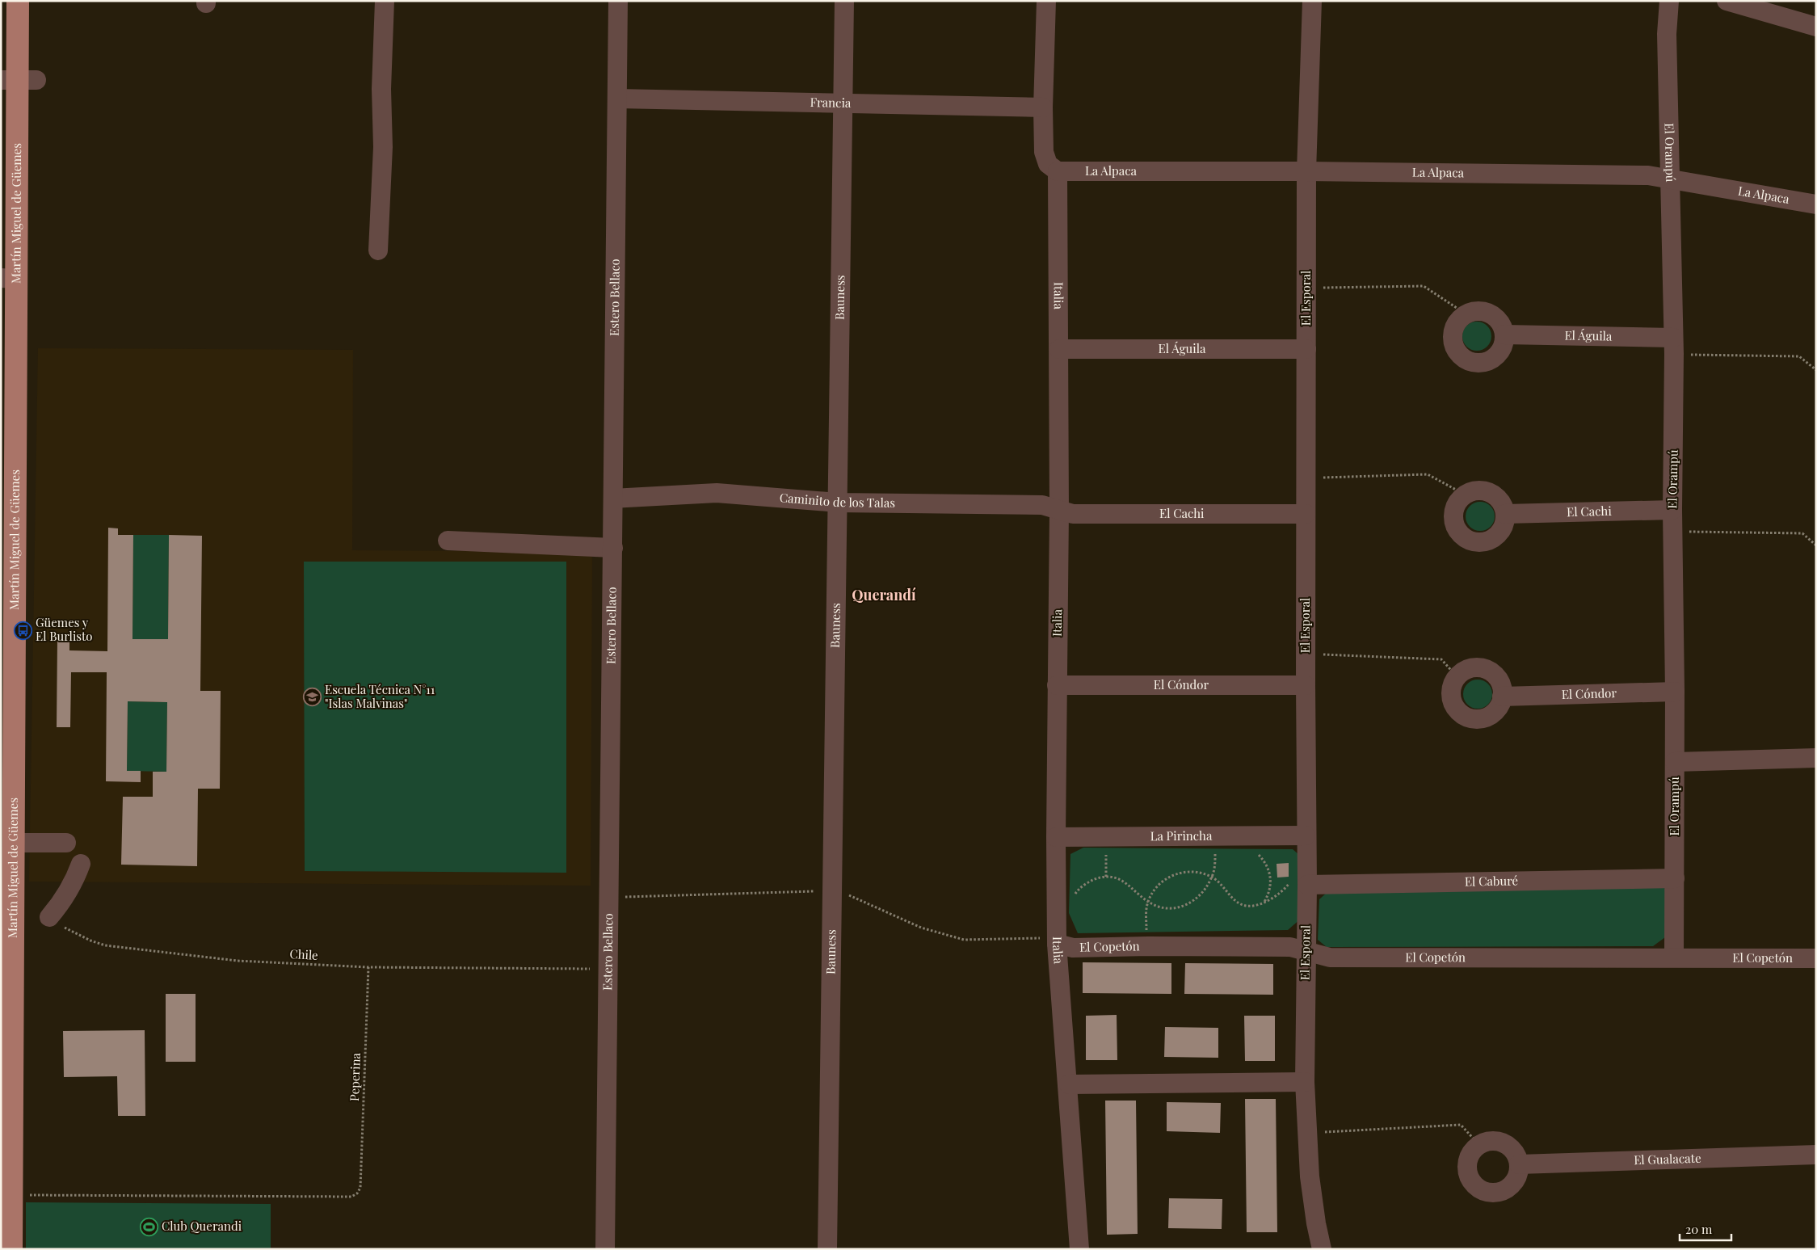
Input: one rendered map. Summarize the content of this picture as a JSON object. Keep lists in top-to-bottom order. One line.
{"streets":{"main road":["Martín Miguel de Güemes"],"street":["Francia","El Orampú","La Alpaca","Italia","Estero Bellaco","Bauness","El Esporal","El Águila","Caminito de los Talas","El Cachi","El Cóndor","La Pirincha","El Caburé","El Copetón","El Gualacate"],"path":["Chile","Peperina"]},"crossings":[["Francia","Estero Bellaco"],["Francia","Bauness"],["El Orampú","La Alpaca"],["El Orampú","El Águila"],["El Orampú","El Cachi"],["El Orampú","El Cóndor"],["El Orampú","El Caburé"],["El Orampú","El Copetón"],["La Alpaca","Italia"],["La Alpaca","El Esporal"],["Italia","El Águila"],["Italia","Caminito de los Talas"],["Italia","El Cachi"],["Italia","El Cóndor"],["Italia","La Pirincha"],["Italia","El Copetón"],["Estero Bellaco","Caminito de los Talas"],["Estero Bellaco","Chile"],["Bauness","Caminito de los Talas"],["El Esporal","El Águila"],["El Esporal","El Cachi"],["El Esporal","El Cóndor"],["El Esporal","La Pirincha"],["El Esporal","El Caburé"],["El Esporal","El Copetón"],["Caminito de los Talas","El Cachi"],["Chile","Peperina"]],"districts":["Querandí"],"places":{"bus stop":["Güemes y El Burlisto"],"school or university":["Escuela Técnica N°11 \"Islas Malvinas\""],"sports":["Club Querandi"]},"scale_bar":"20 m"}
